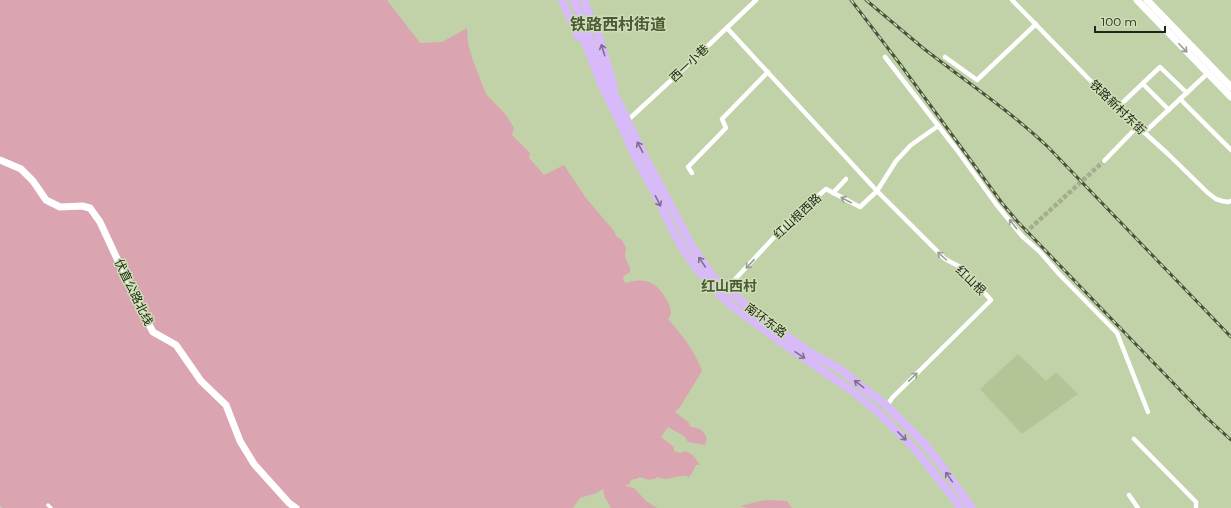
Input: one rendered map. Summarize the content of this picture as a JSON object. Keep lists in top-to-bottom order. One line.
{"streets":{"highway":["南环东路"],"main road":["伏直公路北线"],"street":["西一小巷","铁路新村东街","红山根西路","红山根"]},"crossings":[["西一小巷","南环东路"],["红山根西路","红山根"],["红山根西路","南环东路"],["红山根","南环东路"]],"one_way":["红山根西路"],"districts":["铁路西村街道","红山西村"],"scale_bar":"100 m"}
